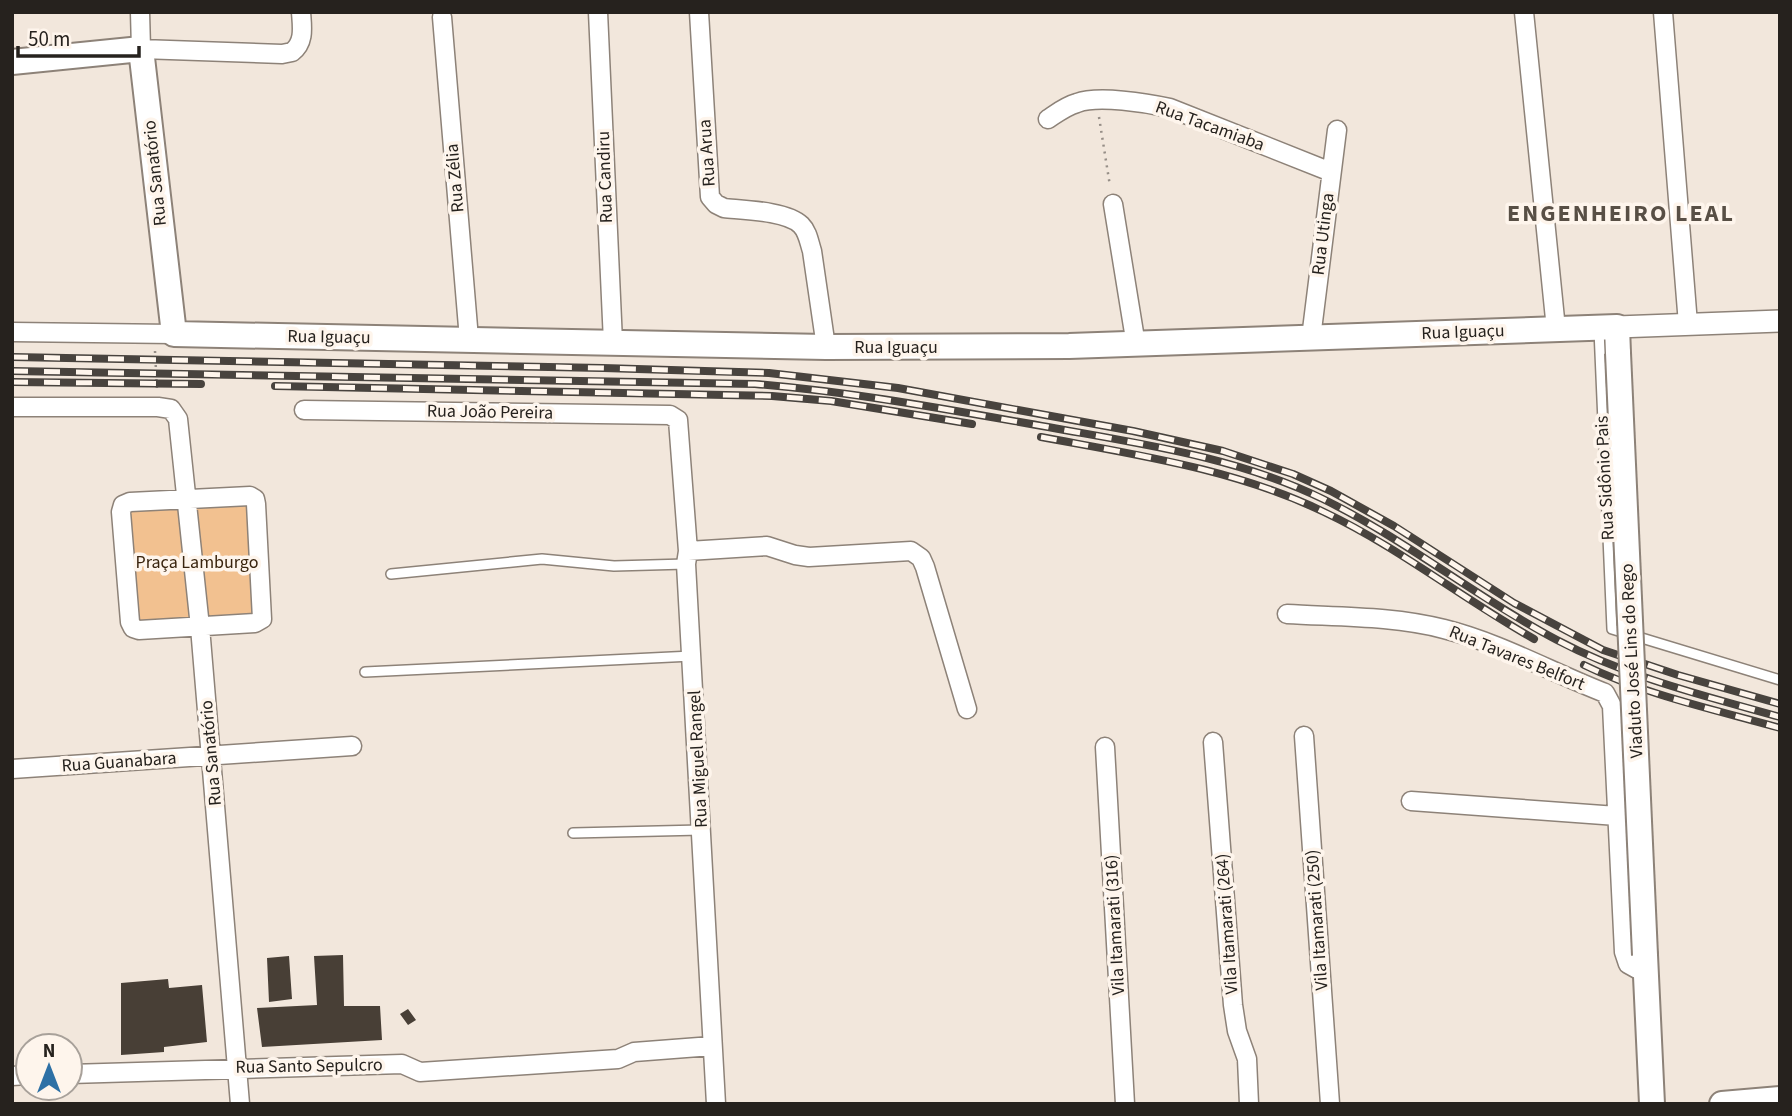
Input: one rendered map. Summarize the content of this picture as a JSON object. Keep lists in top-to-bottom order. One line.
{"streets":{"main road":["Rua Sanatório","Rua Iguaçu","Viaduto José Lins do Rego"],"street":["Rua Tacamiaba","Rua Arua","Rua Candiru","Rua Zélia","Rua Utinga","Rua João Pereira","Rua Tavares Belfort","Rua Miguel Rangel","Rua Guanabara","Vila Itamarati (250)","Vila Itamarati (264)","Vila Itamarati (316)","Rua Santo Sepulcro"],"lane":["Rua Sidônio Pais"]},"crossings":[["Rua Tacamiaba","Rua Utinga"],["Rua Arua","Rua Iguaçu"],["Rua Sanatório","Rua Iguaçu"],["Rua Sanatório","Rua Guanabara"],["Rua Sanatório","Rua Santo Sepulcro"],["Rua Candiru","Rua Iguaçu"],["Rua Zélia","Rua Iguaçu"],["Rua Utinga","Rua Iguaçu"],["Rua Iguaçu","Rua Sidônio Pais"],["Rua Iguaçu","Viaduto José Lins do Rego"],["Rua João Pereira","Rua Miguel Rangel"],["Rua Sidônio Pais","Viaduto José Lins do Rego"],["Rua Miguel Rangel","Rua Santo Sepulcro"]],"districts":["ENGENHEIRO LEAL"],"parks":["Praça Lamburgo"],"scale_bar":"50 m","north":"top"}
